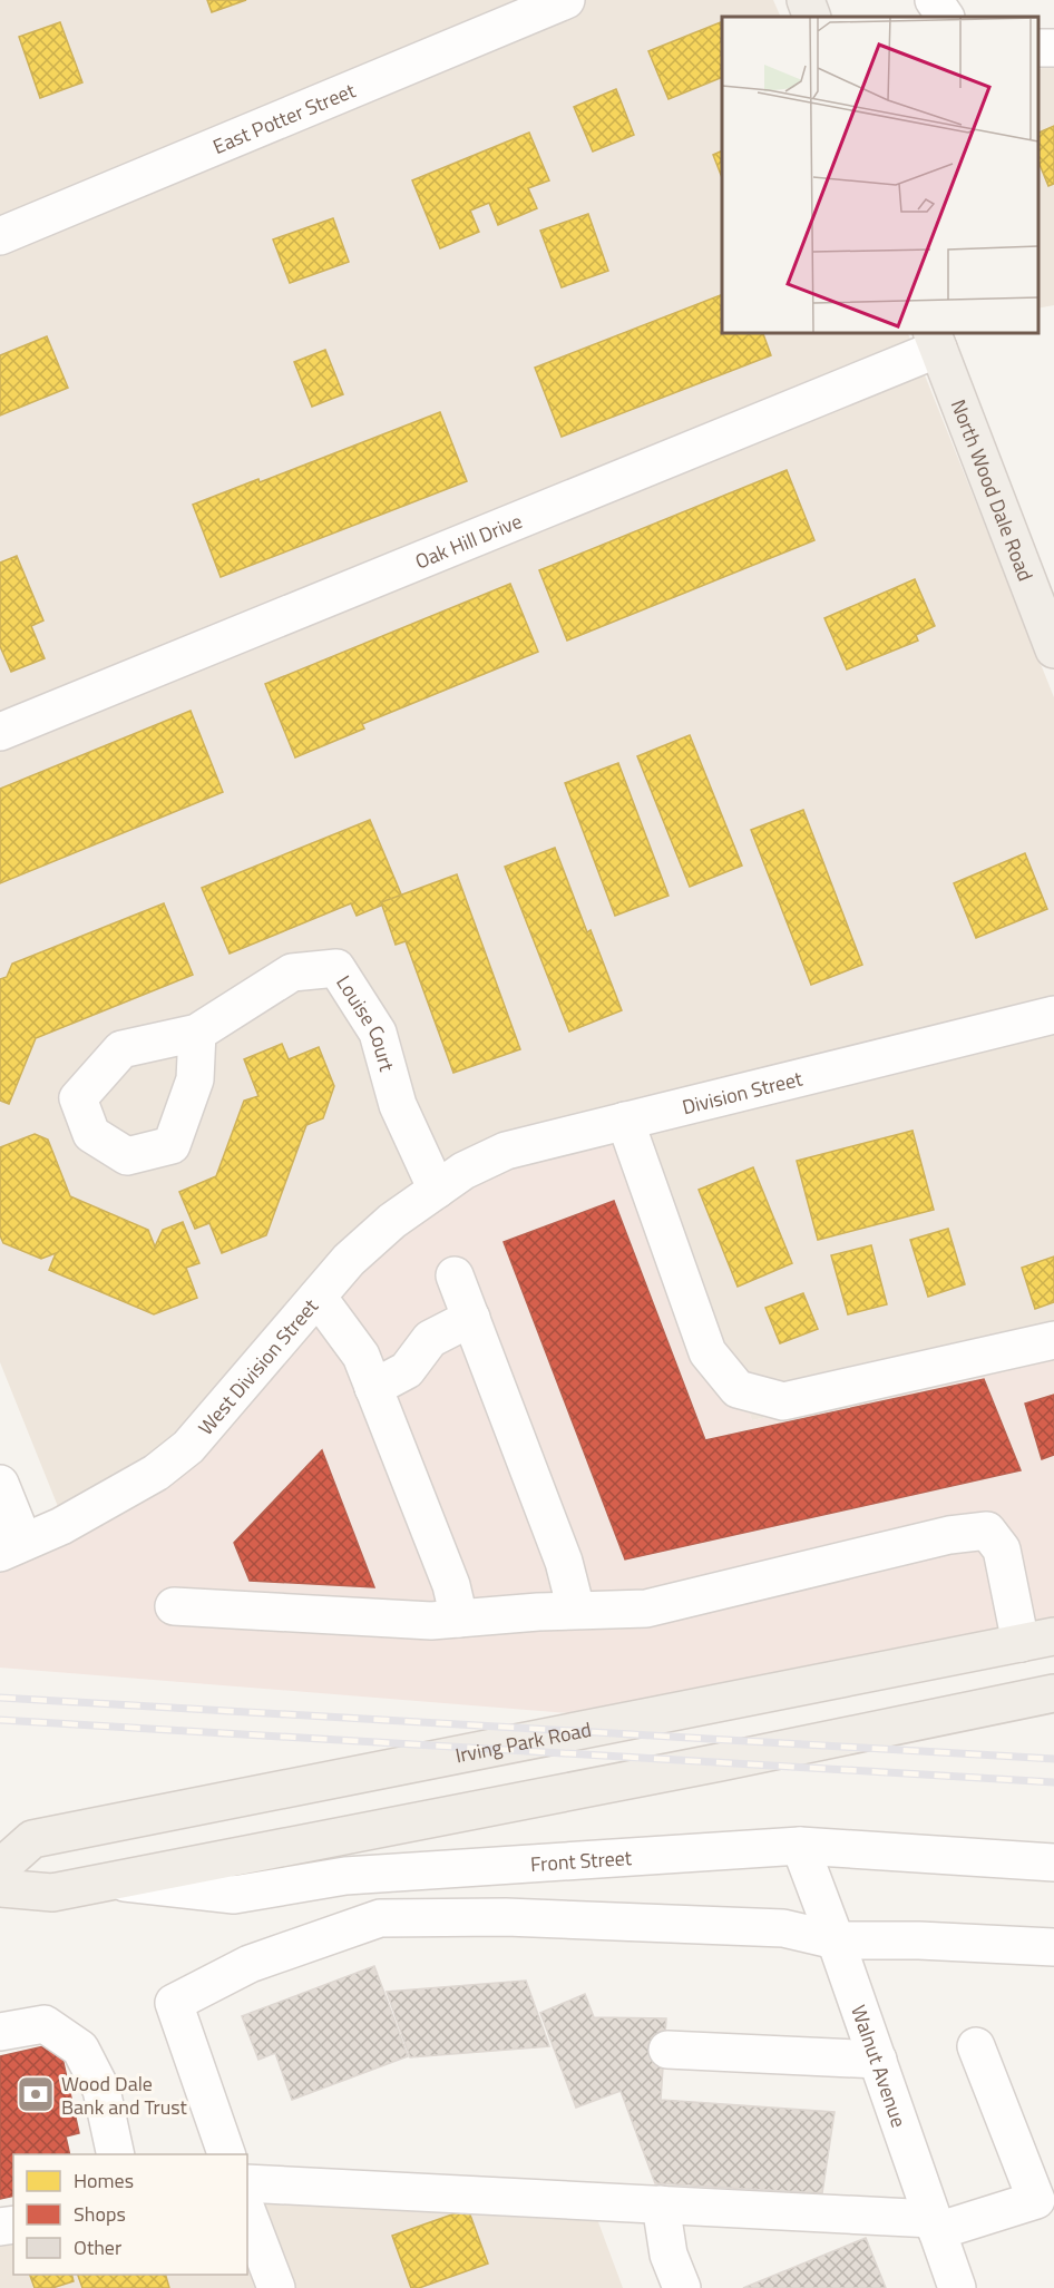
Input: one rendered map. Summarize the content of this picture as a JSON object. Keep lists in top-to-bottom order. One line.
{"streets":{"main road":["North Wood Dale Road","Irving Park Road"],"street":["East Potter Street","Oak Hill Drive","Louise Court","Division Street","West Division Street","Front Street","Walnut Avenue"]},"crossings":[["North Wood Dale Road","Oak Hill Drive"],["Louise Court","Division Street"],["Louise Court","West Division Street"],["Division Street","West Division Street"],["Front Street","Walnut Avenue"]],"places":{"bank":["Wood Dale Bank and Trust"]},"legend":["Homes","Shops","Other"]}
